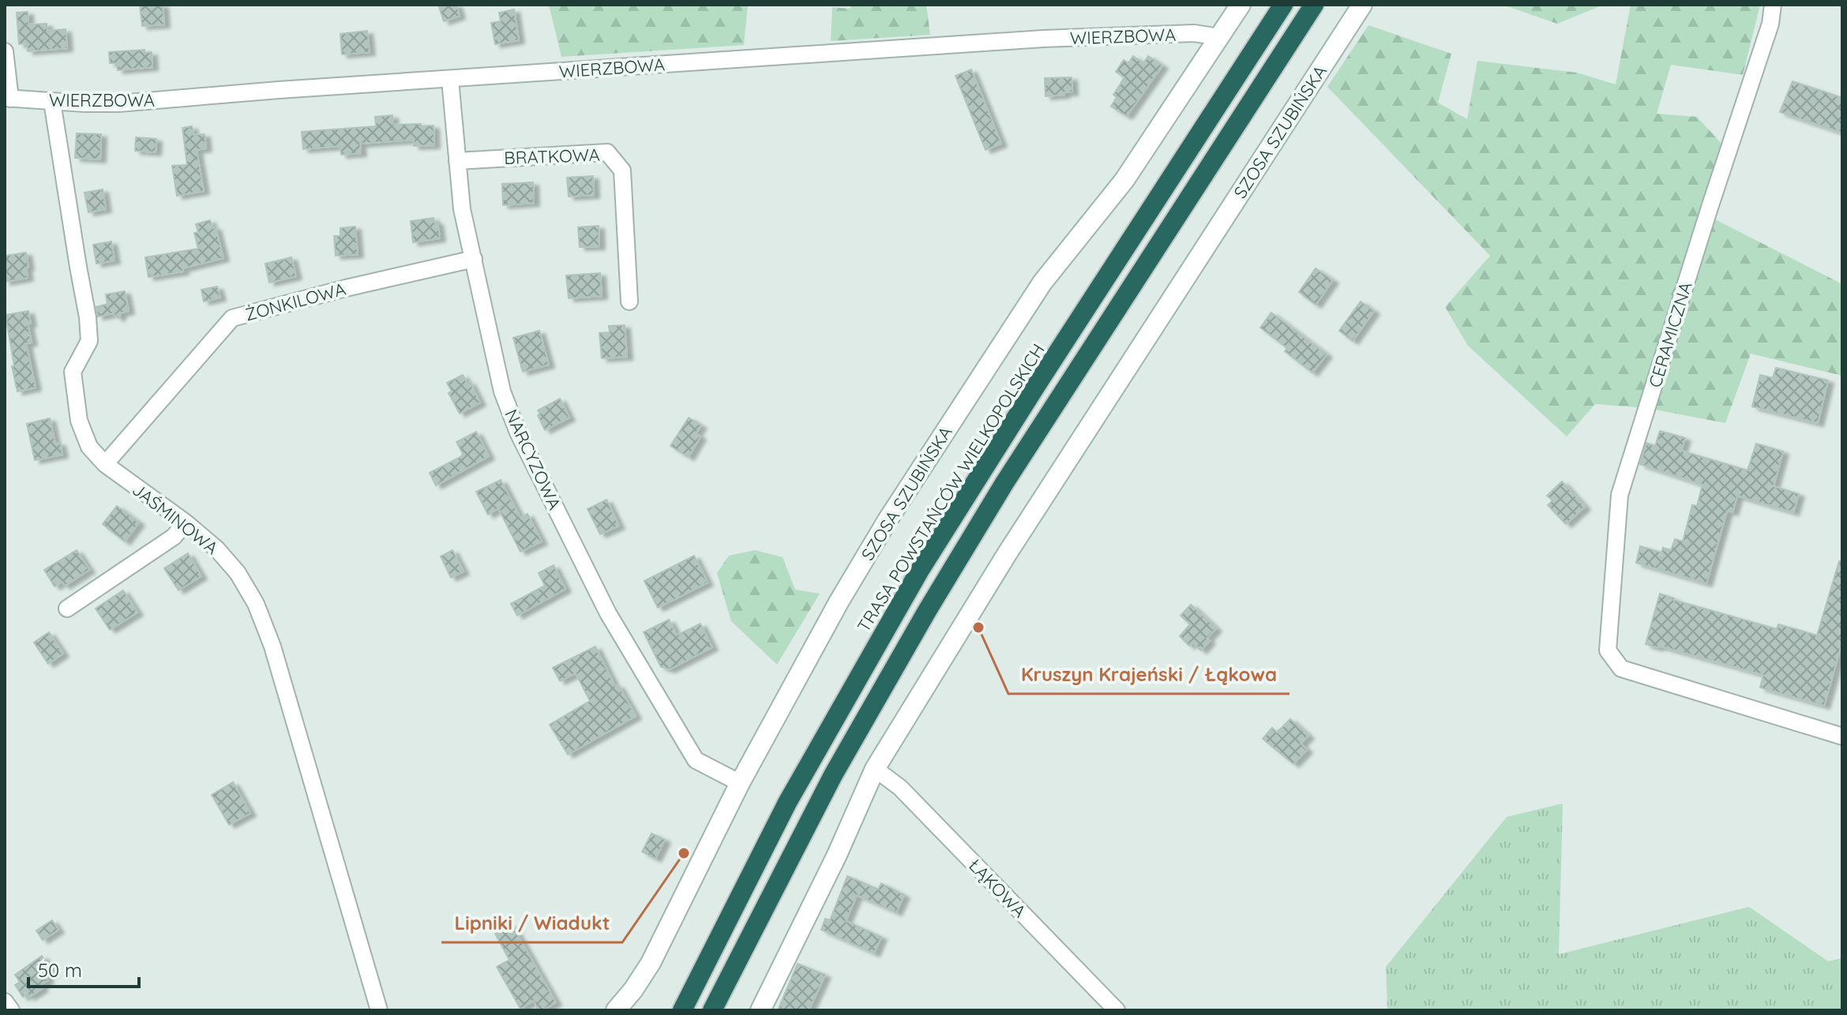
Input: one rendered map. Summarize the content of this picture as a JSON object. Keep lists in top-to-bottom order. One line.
{"streets":{"highway":["TRASA POWSTAŃCÓW WIELKOPOLSKICH"],"street":["WIERZBOWA","SZOSA SZUBIŃSKA","BRATKOWA","ŻONKILOWA","CERAMICZNA","NARCYZOWA","JAŚMINOWA","ŁĄKOWA"]},"crossings":[["WIERZBOWA","SZOSA SZUBIŃSKA"],["WIERZBOWA","NARCYZOWA"],["WIERZBOWA","JAŚMINOWA"],["SZOSA SZUBIŃSKA","NARCYZOWA"],["SZOSA SZUBIŃSKA","ŁĄKOWA"],["BRATKOWA","NARCYZOWA"],["ŻONKILOWA","NARCYZOWA"],["ŻONKILOWA","JAŚMINOWA"]],"places":["Kruszyn Krajeński / Łąkowa","Lipniki / Wiadukt"],"scale_bar":"50 m"}
